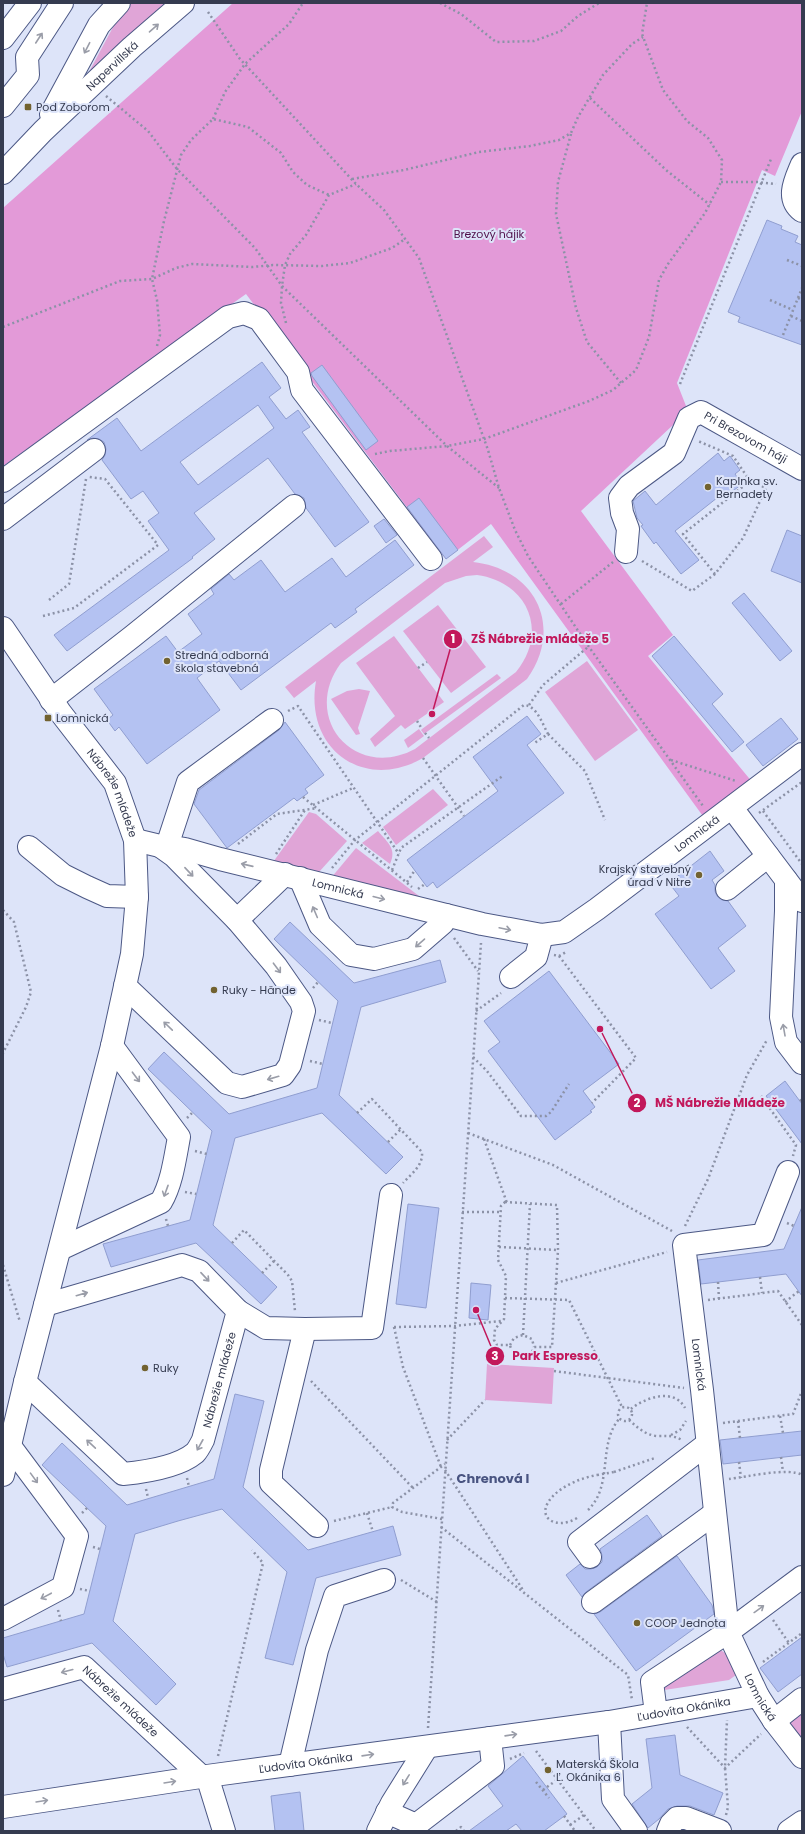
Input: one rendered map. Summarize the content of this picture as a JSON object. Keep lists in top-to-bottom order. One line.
{"streets":{"street":["Napervillská","Pri Brezovom háji","Nábrežie mládeže","Lomnická","Ľudovíta Okánika"]},"crossings":[["Nábrežie mládeže","Lomnická"],["Nábrežie mládeže","Ľudovíta Okánika"],["Lomnická","Ľudovíta Okánika"]],"one_way":["Ľudovíta Okánika"],"districts":["Chrenová I"],"parks":["Brezový hájik"],"places":{"transit":["Pod Zoborom","Lomnická"],"other":["Kaplnka sv. Bernadety","Stredná odborná škola stavebná","ZŠ Nábrežie mládeže 5","Krajský stavebný úrad v Nitre","Ruky - Hände","MŠ Nábrežie Mládeže","Park Espresso","Ruky","COOP Jednota","Materská Škola Ľ. Okánika 6"]}}
